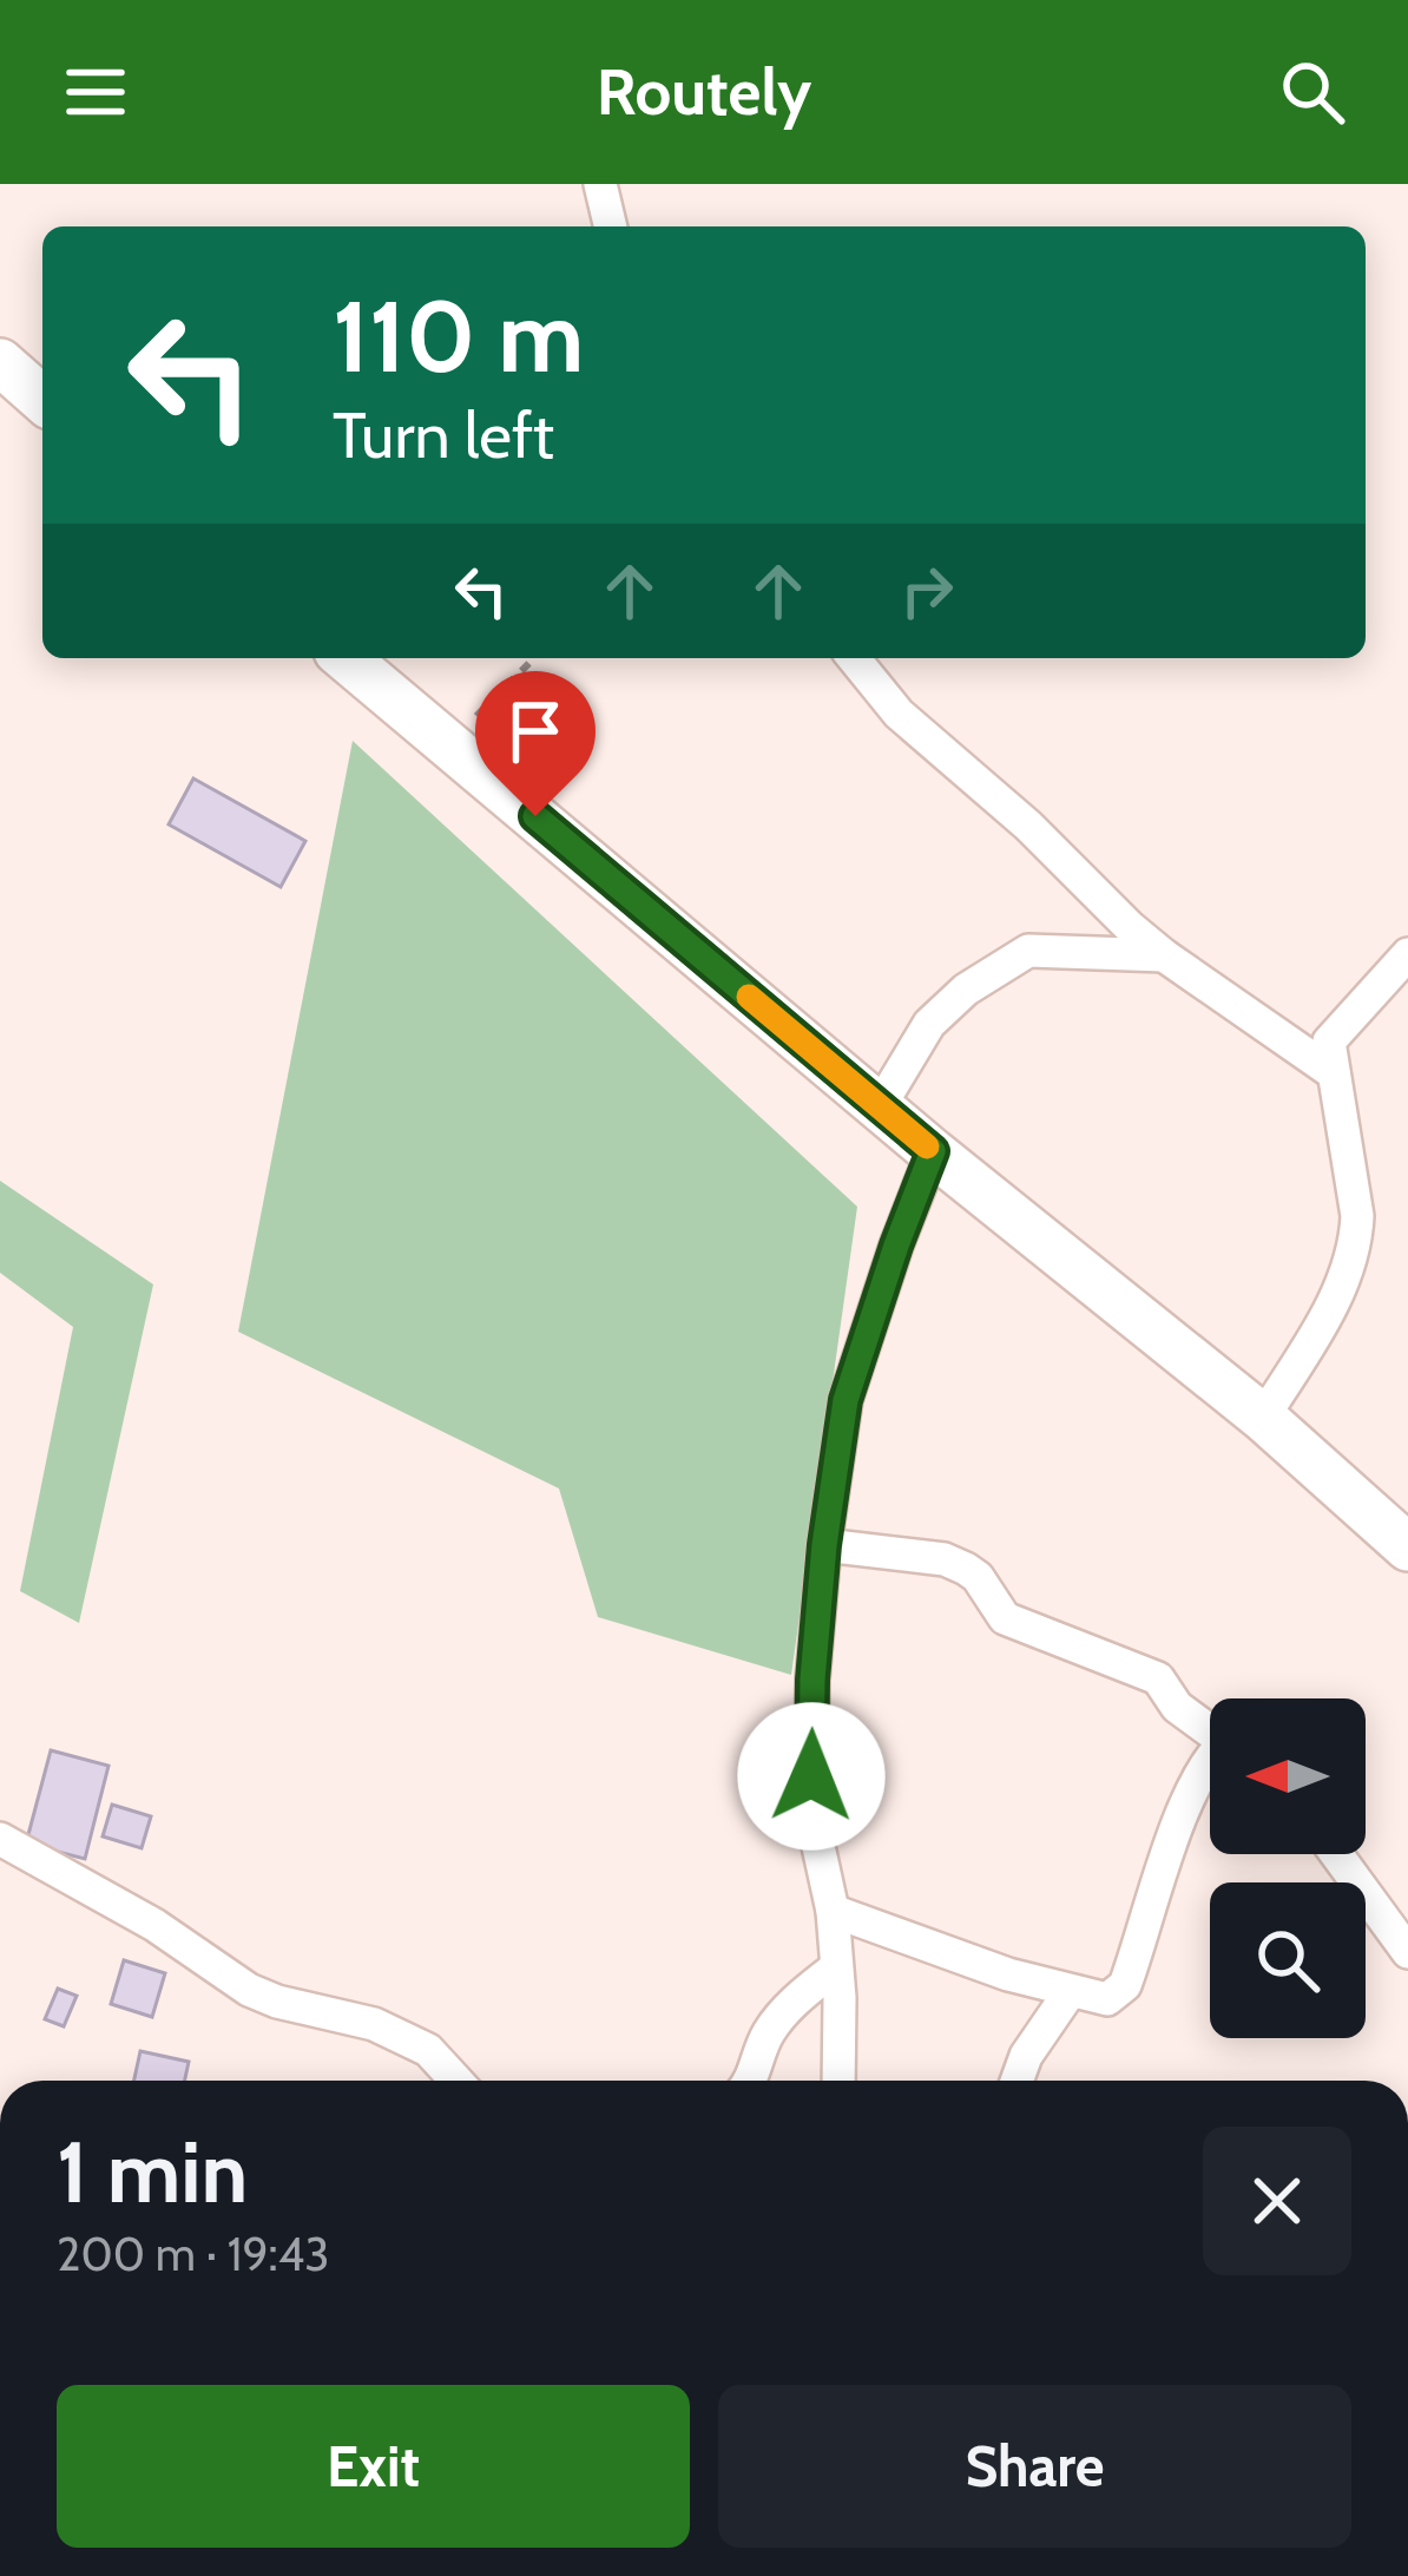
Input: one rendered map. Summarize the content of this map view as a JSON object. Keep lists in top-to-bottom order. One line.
{"north":"left","page":{"header":"Routely","turn":["110 m","Turn left"],"heading":["1 min","200 m · 19:43"],"buttons":["Exit","Share"]}}
